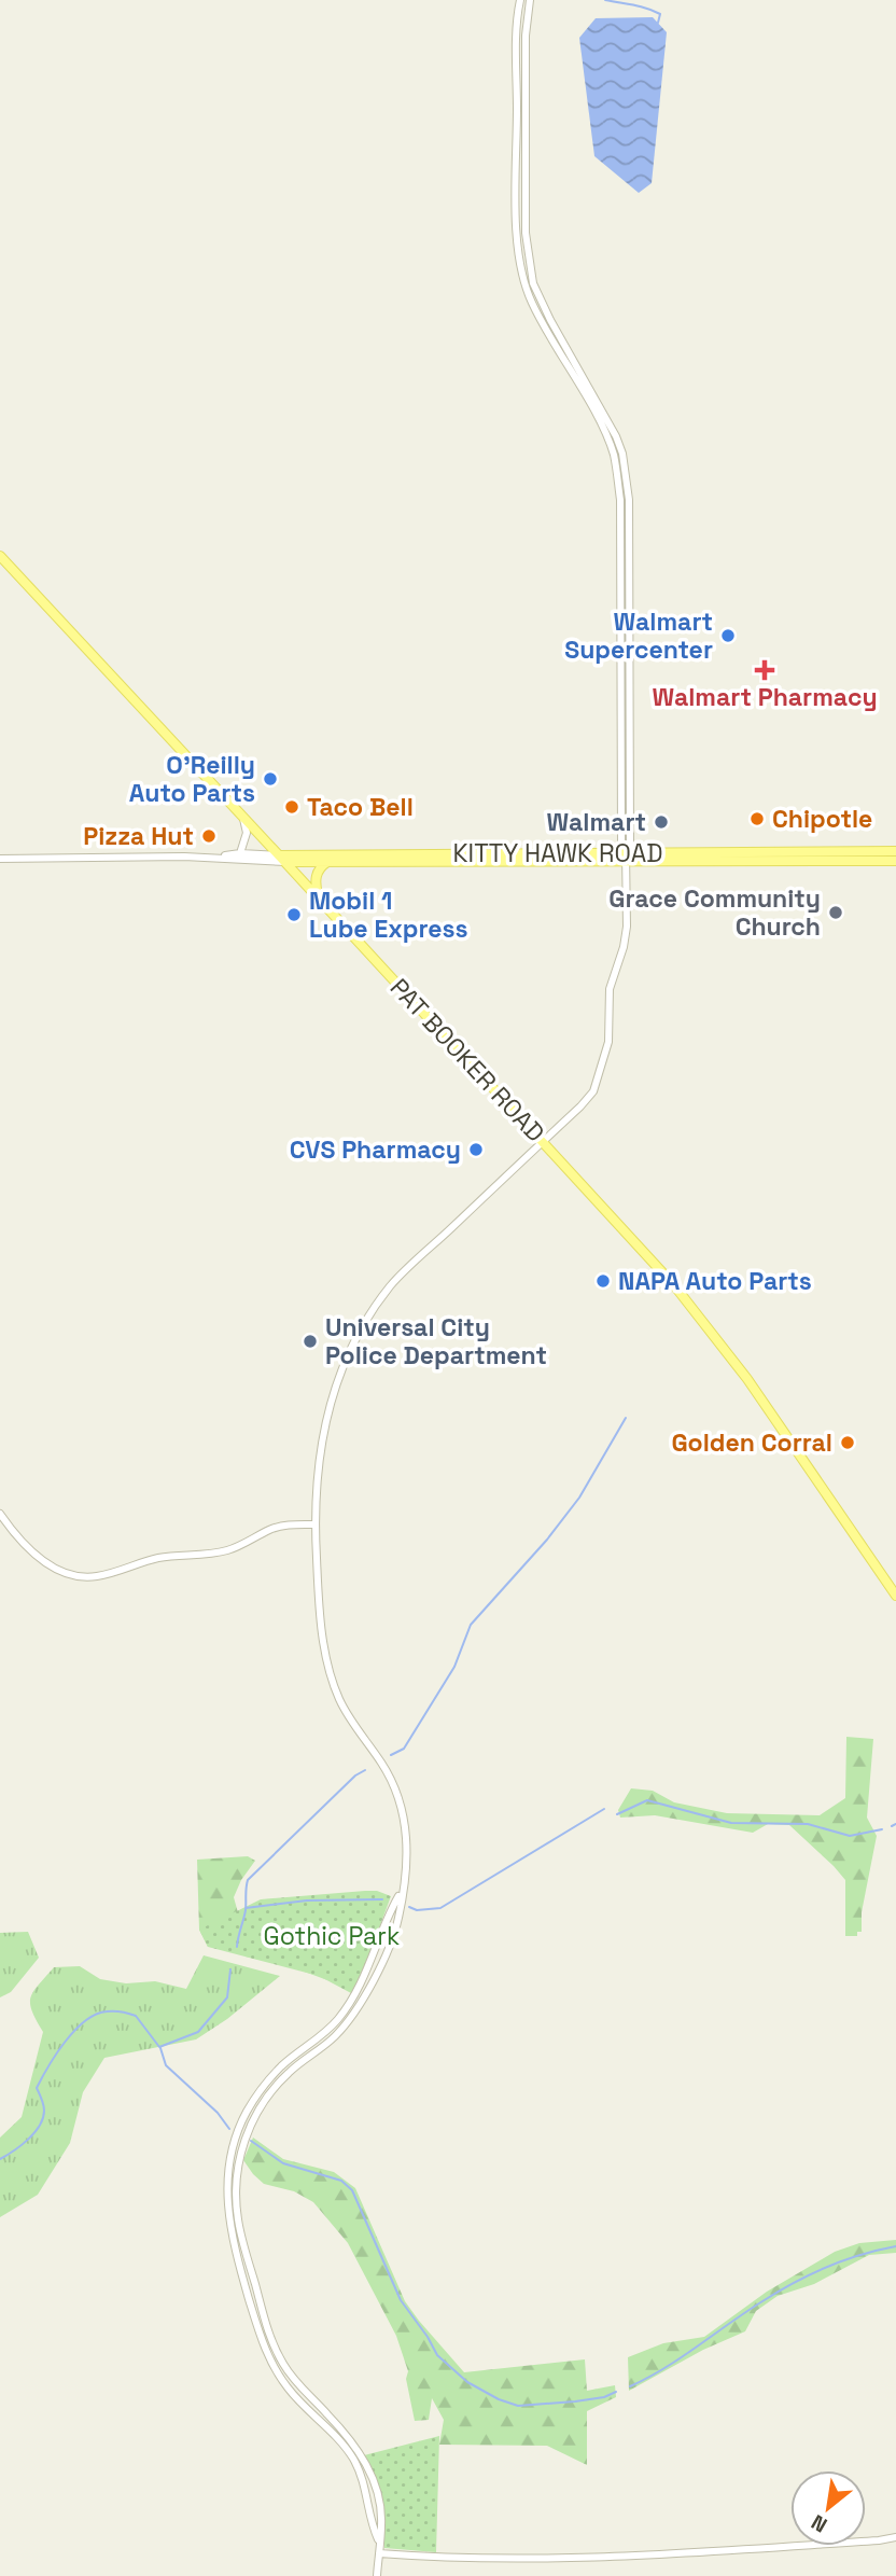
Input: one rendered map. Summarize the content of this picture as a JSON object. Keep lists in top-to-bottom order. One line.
{"streets":{"main road":["KITTY HAWK ROAD","PAT BOOKER ROAD"]},"crossings":[["KITTY HAWK ROAD","PAT BOOKER ROAD"]],"parks":["Gothic Park"],"places":{"other":["Walmart Supercenter","O'Reilly Auto Parts","Taco Bell","Chipotle","Walmart","Pizza Hut","Grace Community Church","Mobil 1 Lube Express","CVS Pharmacy","NAPA Auto Parts","Universal City Police Department","Golden Corral"],"health":["Walmart Pharmacy"]},"north":"bottom left"}
